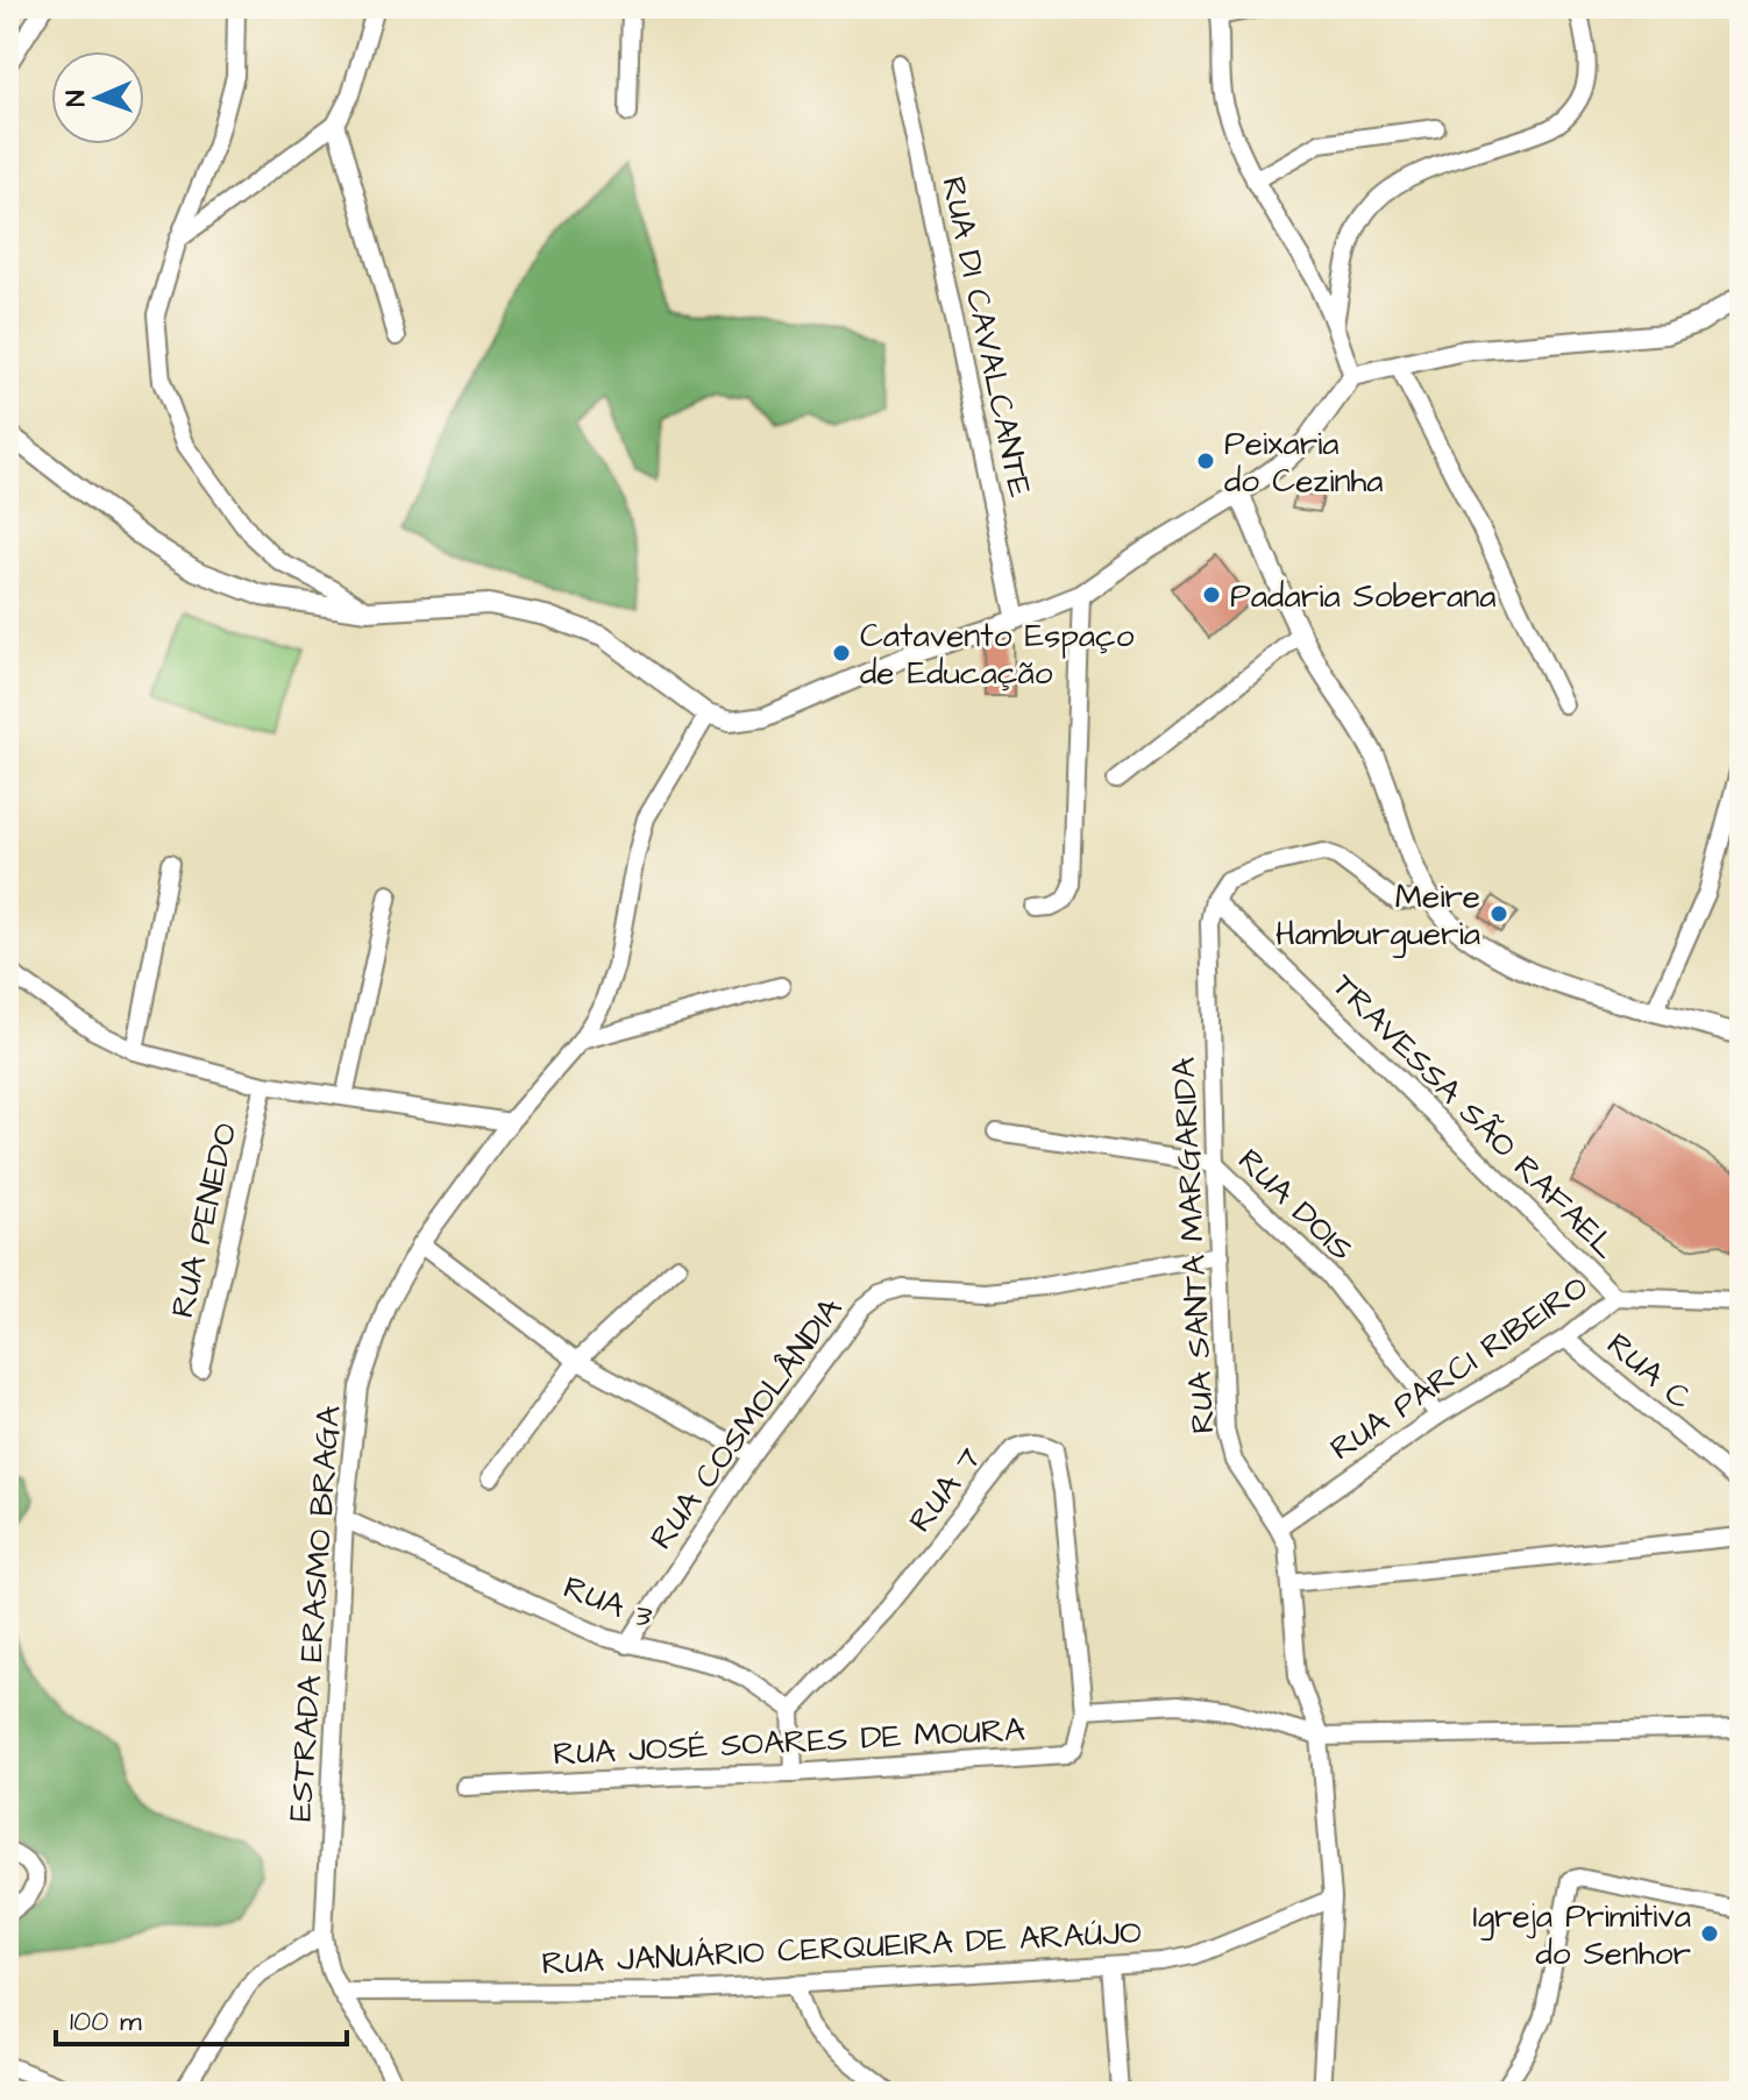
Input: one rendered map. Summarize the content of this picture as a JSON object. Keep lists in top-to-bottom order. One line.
{"streets":{"street":["RUA DI CAVALCANTE","TRAVESSA SÃO RAFAEL","RUA DOIS","RUA PENEDO","RUA SANTA MARGARIDA","RUA PARCI RIBEIRO","RUA C","RUA COSMOLÂNDIA","RUA 7","RUA 3","ESTRADA ERASMO BRAGA","RUA JOSÉ SOARES DE MOURA","RUA JANUÁRIO CERQUEIRA DE ARAÚJO"]},"crossings":[["TRAVESSA SÃO RAFAEL","RUA SANTA MARGARIDA"],["TRAVESSA SÃO RAFAEL","RUA PARCI RIBEIRO"],["RUA DOIS","RUA SANTA MARGARIDA"],["RUA DOIS","RUA PARCI RIBEIRO"],["RUA SANTA MARGARIDA","RUA PARCI RIBEIRO"],["RUA SANTA MARGARIDA","RUA COSMOLÂNDIA"],["RUA SANTA MARGARIDA","RUA JANUÁRIO CERQUEIRA DE ARAÚJO"],["RUA PARCI RIBEIRO","RUA C"],["RUA COSMOLÂNDIA","RUA 3"],["RUA 7","RUA 3"],["RUA 7","RUA JOSÉ SOARES DE MOURA"],["RUA 3","ESTRADA ERASMO BRAGA"],["ESTRADA ERASMO BRAGA","RUA JANUÁRIO CERQUEIRA DE ARAÚJO"]],"places":["Peixaria do Cezinha","Padaria Soberana","Catavento Espaço de Educação","Meire Hamburgueria","Igreja Primitiva do Senhor"],"scale_bar":"100 m","north":"left"}
